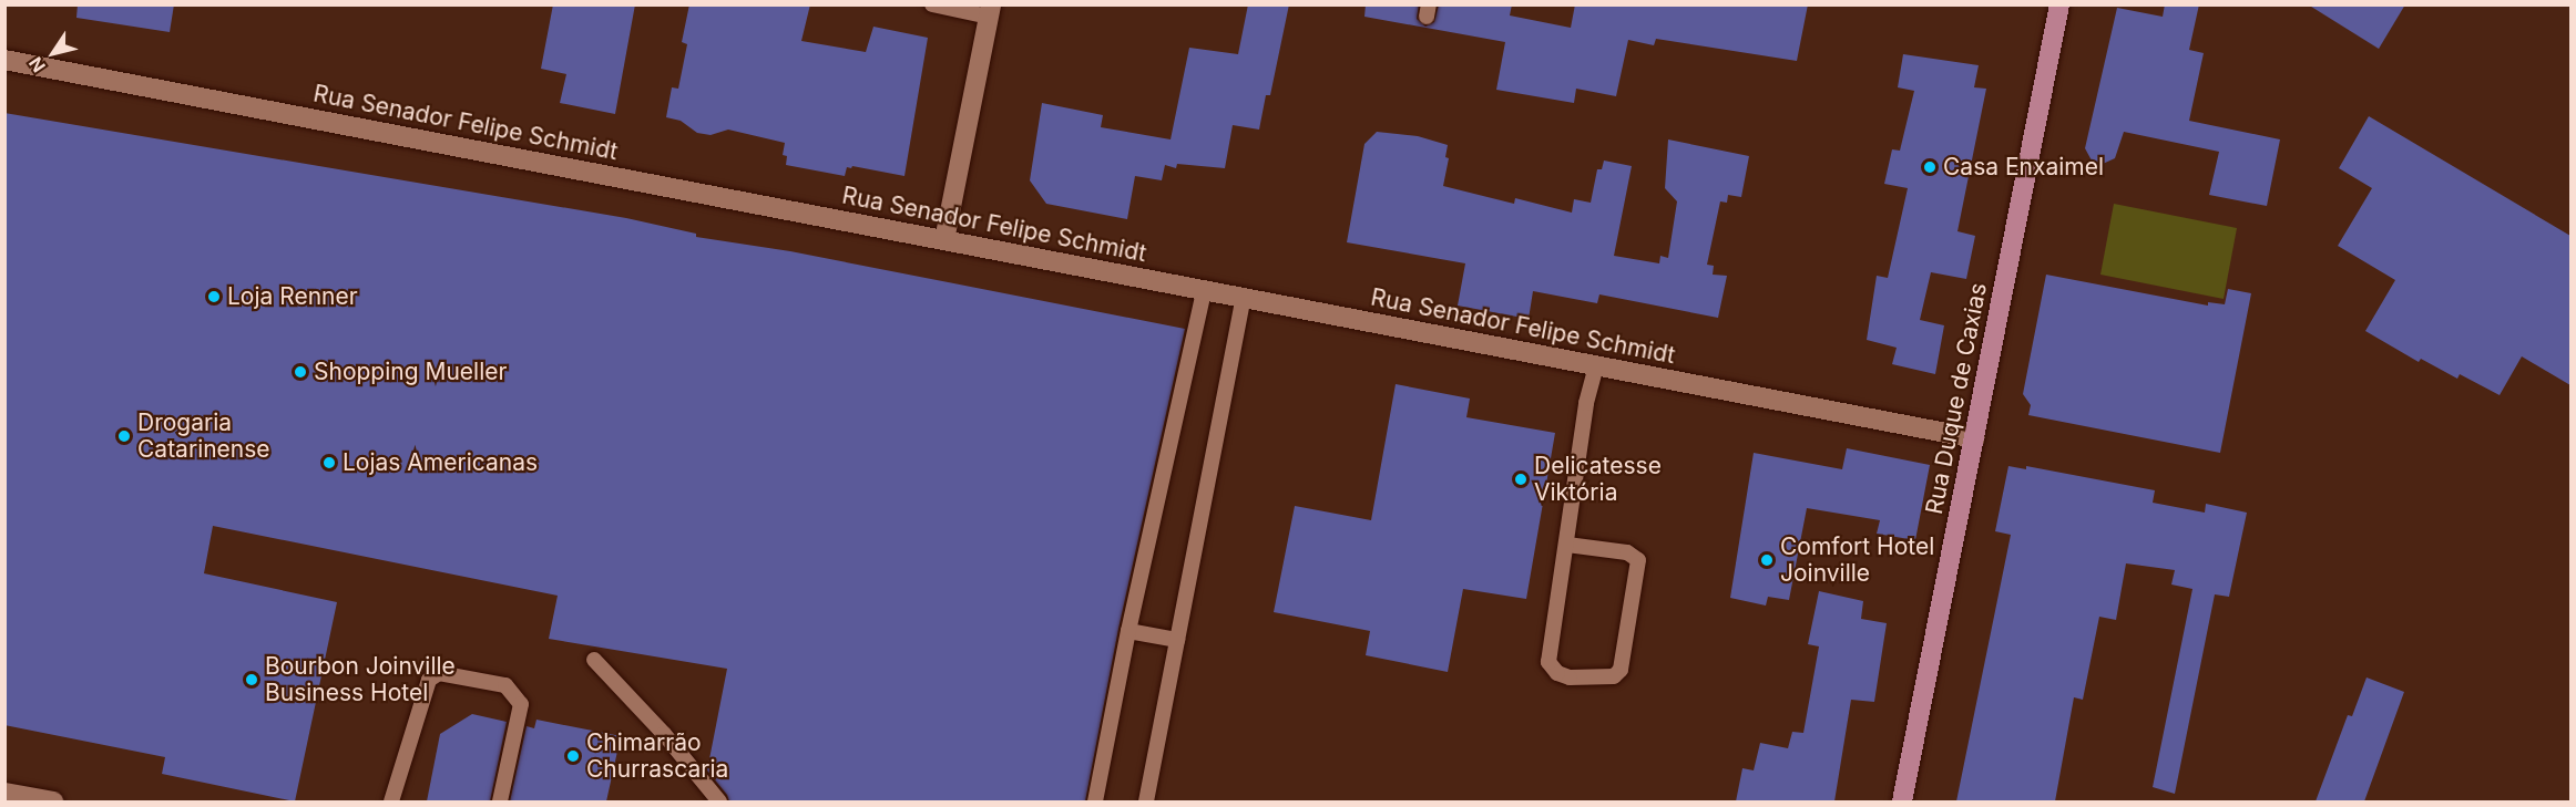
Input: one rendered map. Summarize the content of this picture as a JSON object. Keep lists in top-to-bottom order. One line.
{"streets":{"main road":["Rua Senador Felipe Schmidt","Rua Duque de Caxias"]},"crossings":[["Rua Senador Felipe Schmidt","Rua Duque de Caxias"]],"places":["Casa Enxaimel","Loja Renner","Shopping Mueller","Drogaria Catarinense","Lojas Americanas","Delicatesse Viktória","Comfort Hotel Joinville","Bourbon Joinville Business Hotel","Chimarrão Churrascaria"],"north":"bottom left"}
